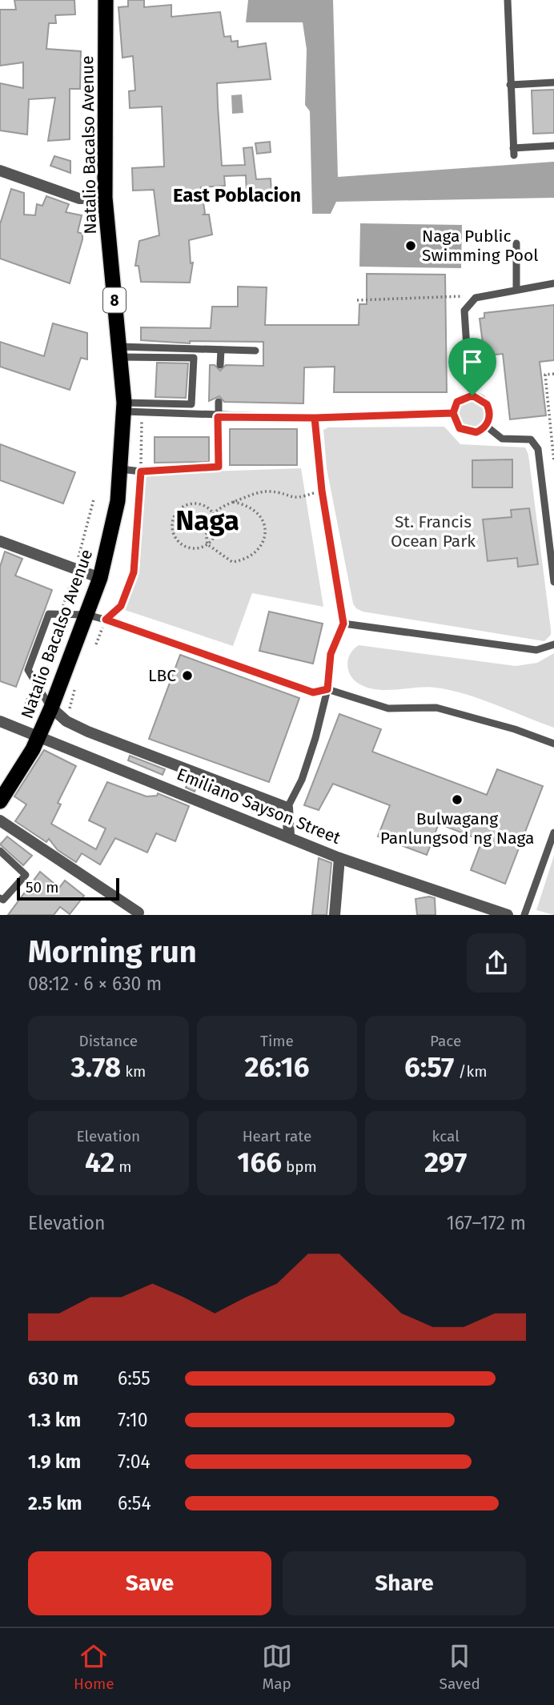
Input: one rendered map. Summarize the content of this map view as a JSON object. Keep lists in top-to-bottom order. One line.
{"streets":{"highway":["Natalio Bacalso Avenue","8"],"street":["Emiliano Sayson Street"]},"crossings":[["Natalio Bacalso Avenue","Emiliano Sayson Street"]],"districts":["East Poblacion","Naga"],"parks":["St. Francis Ocean Park"],"places":["Naga Public Swimming Pool","LBC","Bulwagang Panlungsod ng Naga"],"scale_bar":"50 m","page":{"scale":"50 m","heading":["Morning run","08:12 · 6 × 630 m"],"stats":[["Distance","3.78 km"],["Time","26:16"],["Pace","6:57 /km"],["Elevation","42 m"],["Heart rate","166 bpm"],["kcal","297"]],"chart":["Elevation","167–172 m"],"list":[{"name":"630 m","note":"6:55"},{"name":"1.3 km","note":"7:10"},{"name":"1.9 km","note":"7:04"},{"name":"2.5 km","note":"6:54"}],"buttons":["Save","Share"],"tabs":["Home","Map","Saved"]}}
